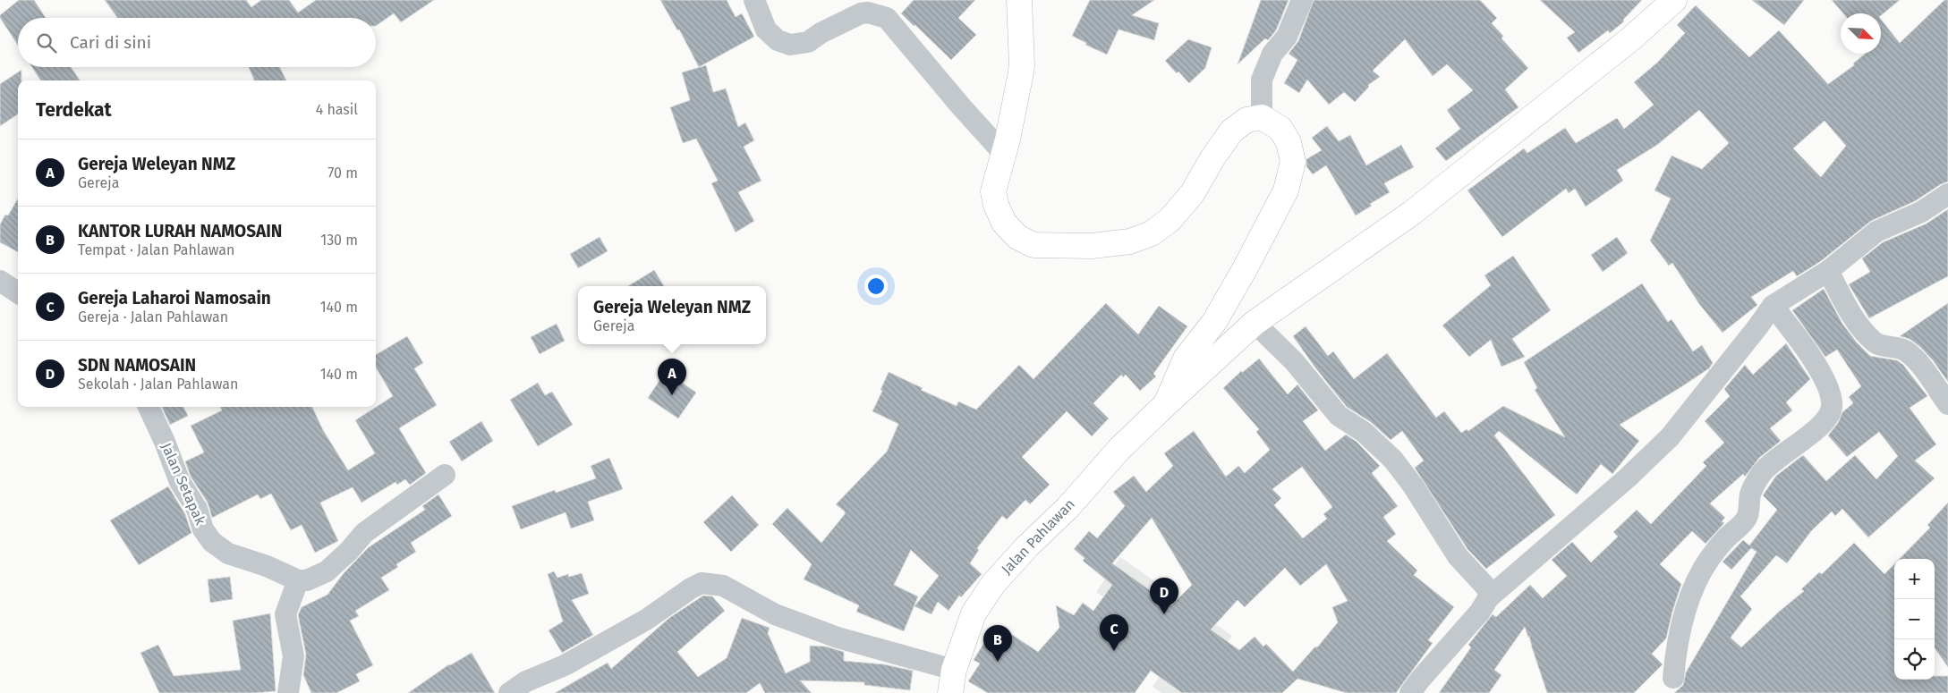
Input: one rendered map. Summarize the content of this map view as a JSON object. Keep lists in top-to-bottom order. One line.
{"streets":{"main road":["Jalan Pahlawan"],"street":["Jalan Setapak"]},"north":"bottom right","page":{"search":"Cari di sini","heading":["Terdekat","4 hasil"],"list":[{"mark":"A","name":"Gereja Weleyan NMZ","note":"Gereja","value":"70 m"},{"mark":"B","name":"KANTOR LURAH NAMOSAIN","note":"Tempat · Jalan Pahlawan","value":"130 m"},{"mark":"C","name":"Gereja Laharoi Namosain","note":"Gereja · Jalan Pahlawan","value":"140 m"},{"mark":"D","name":"SDN NAMOSAIN","note":"Sekolah · Jalan Pahlawan","value":"140 m"}],"popup":["Gereja Weleyan NMZ","Gereja"],"pins":["A","D","C","B"],"map_buttons":["+","−"]}}
